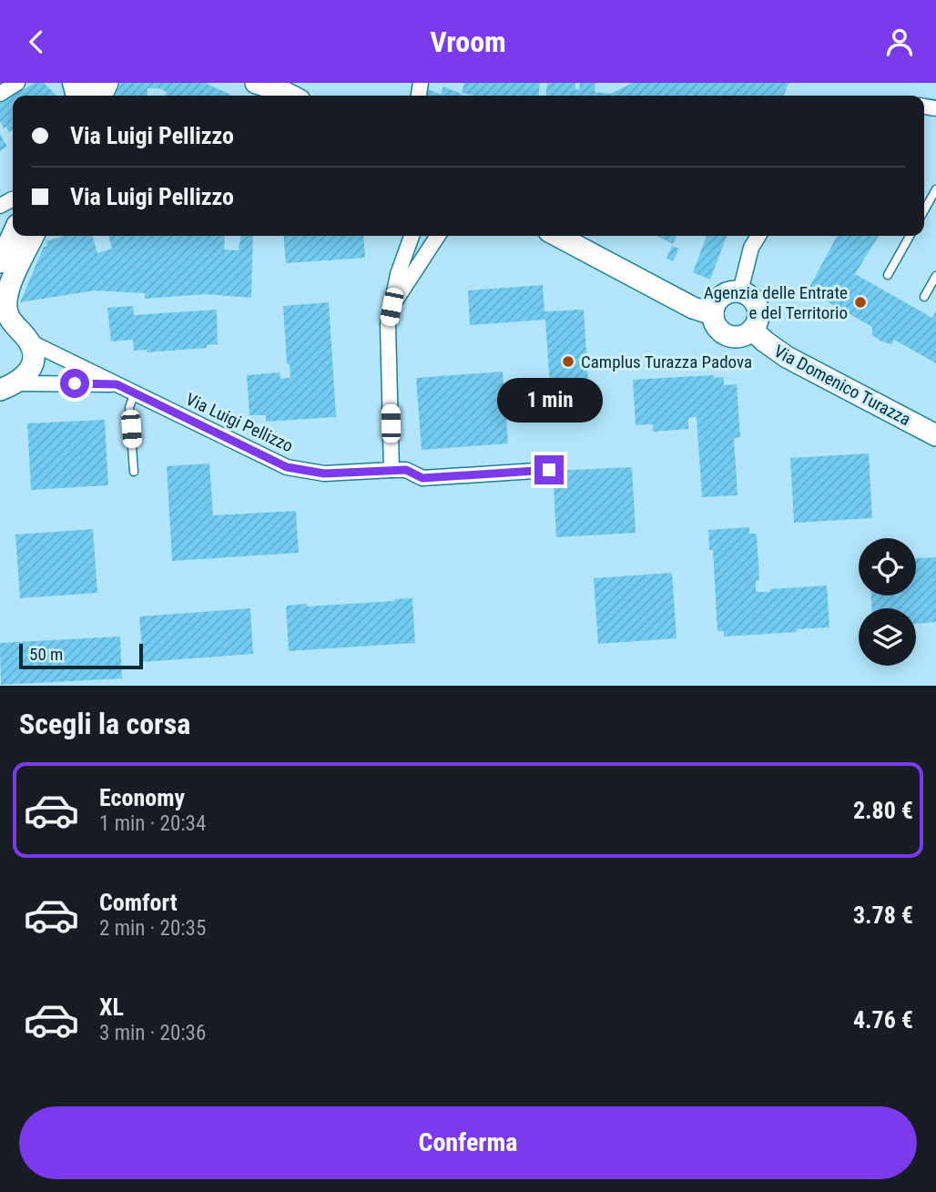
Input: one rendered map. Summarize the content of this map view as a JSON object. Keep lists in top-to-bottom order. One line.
{"streets":{"main road":["Via Domenico Turazza"],"street":["Via Luigi Pellizzo"]},"places":["Agenzia delle Entrate e del Territorio","Camplus Turazza Padova"],"scale_bar":"50 m","page":{"header":"Vroom","banner":["Via Luigi Pellizzo","Via Luigi Pellizzo"],"bubble":"1 min","scale":"50 m","heading":"Scegli la corsa","list":[{"name":"Economy","note":"1 min · 20:34","value":"2.80 €"},{"name":"Comfort","note":"2 min · 20:35","value":"3.78 €"},{"name":"XL","note":"3 min · 20:36","value":"4.76 €"}],"buttons":"Conferma"}}
